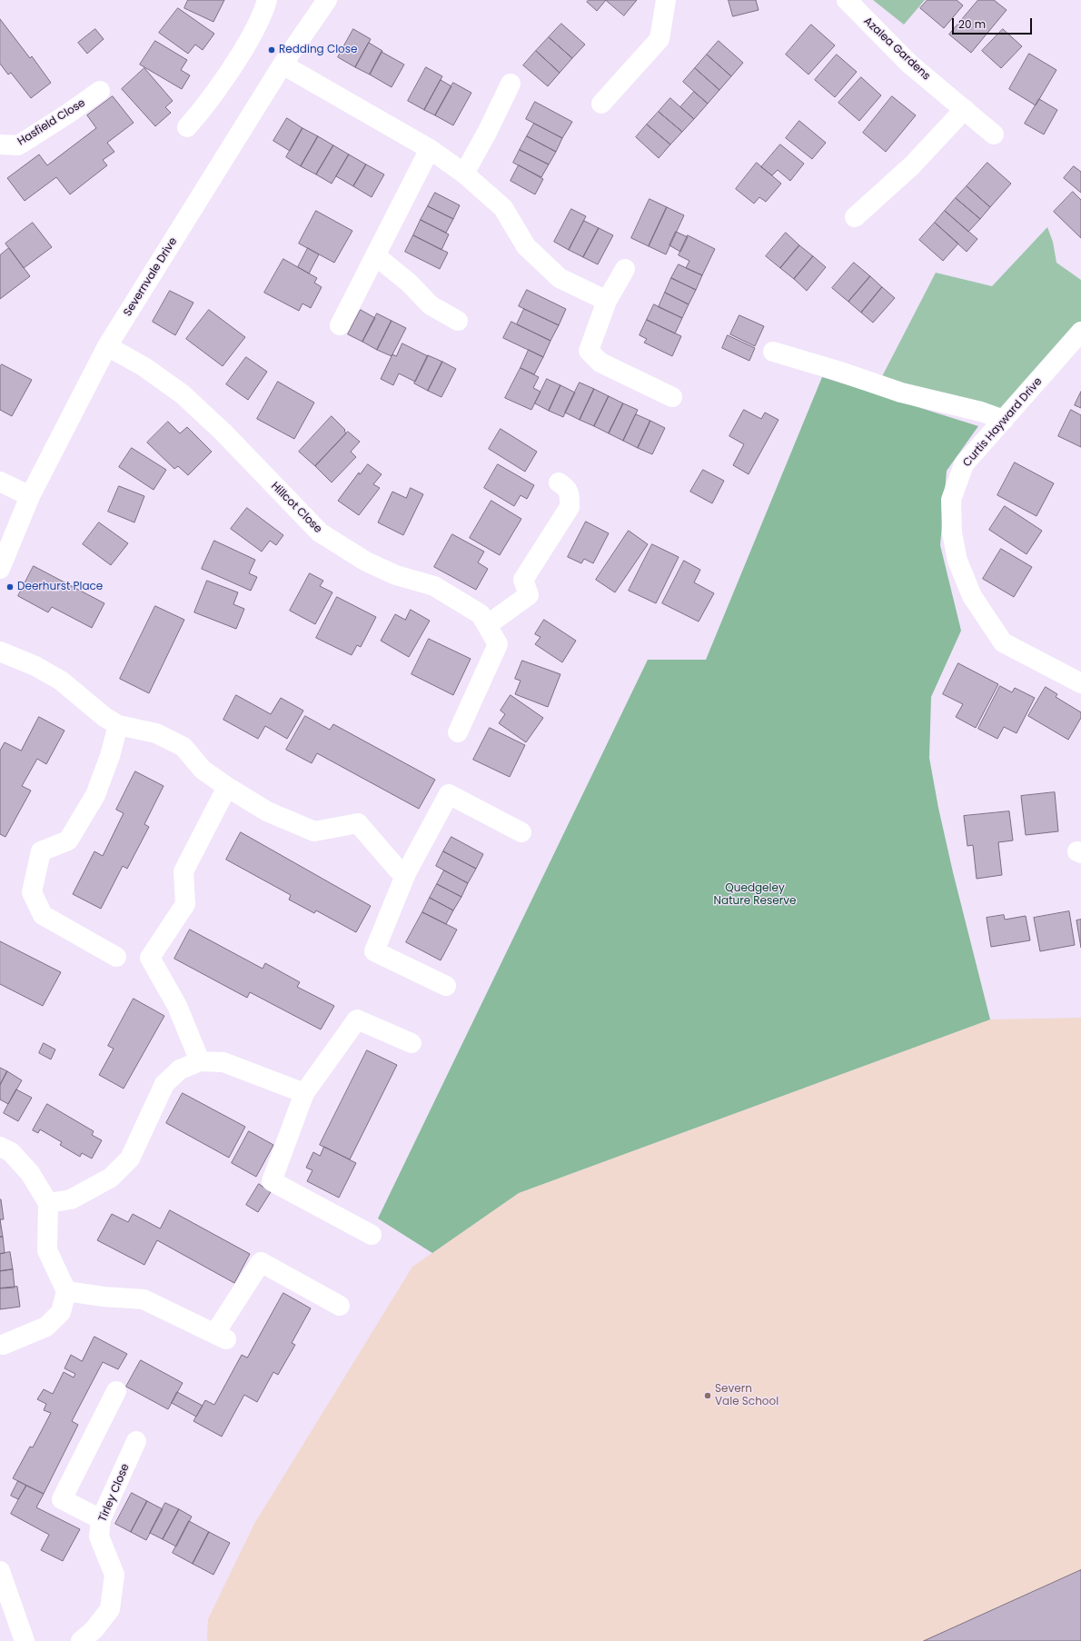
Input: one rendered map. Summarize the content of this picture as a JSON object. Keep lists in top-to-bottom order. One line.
{"streets":{"street":["Azalea Gardens","Hasfield Close","Severnvale Drive","Curtis Hayward Drive","Hillcot Close","Tirley Close"]},"crossings":[["Severnvale Drive","Hillcot Close"]],"parks":["Quedgeley Nature Reserve"],"places":["Redding Close","Deerhurst Place","Severn Vale School"],"scale_bar":"20 m"}
